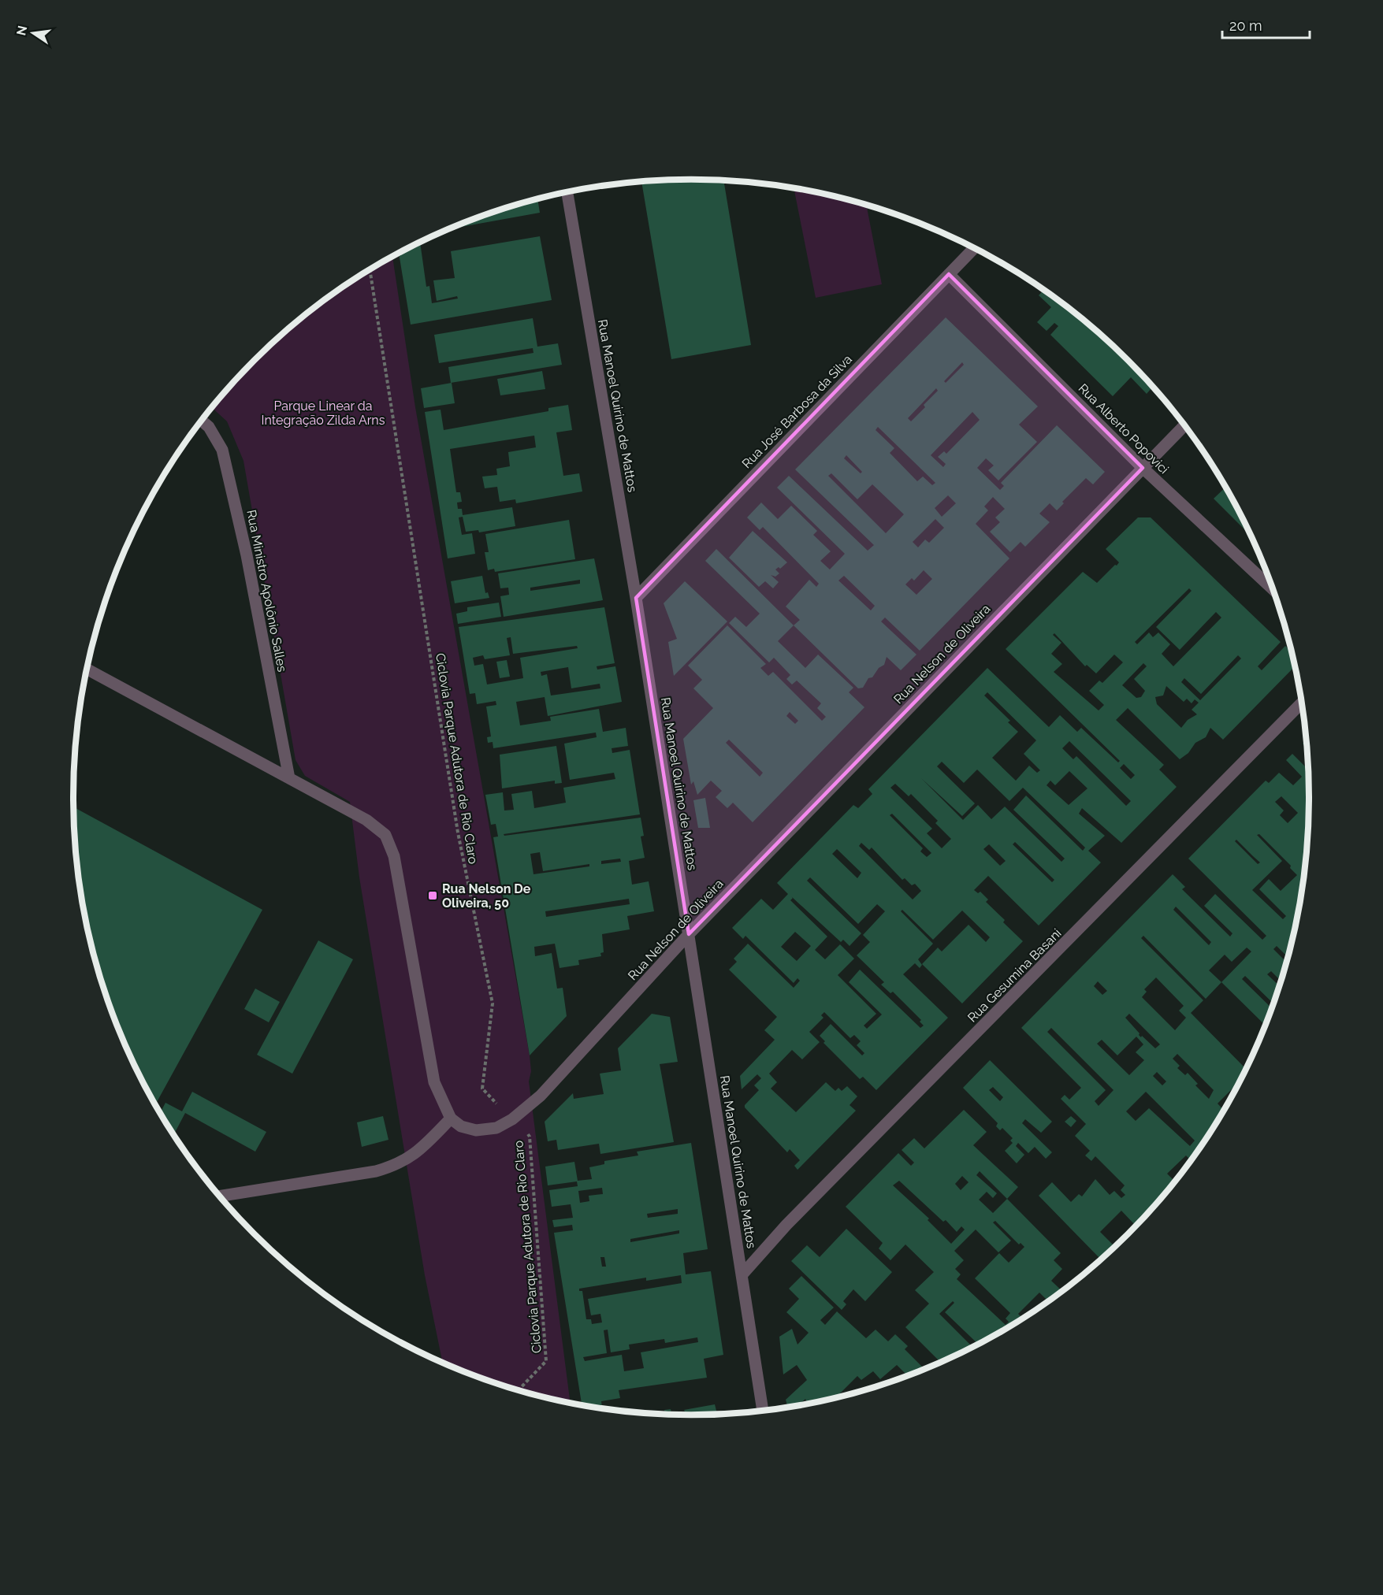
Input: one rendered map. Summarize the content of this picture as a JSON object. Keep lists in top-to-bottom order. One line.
{"streets":{"street":["Rua Manoel Quirino de Mattos","Rua José Barbosa da Silva","Rua Alberto Popovici","Rua Ministro Apolônio Salles","Rua Nelson de Oliveira","Rua Gesumina Basani"],"path":["Ciclovia Parque Adutora de Rio Claro"]},"crossings":[["Rua Manoel Quirino de Mattos","Rua José Barbosa da Silva"],["Rua Manoel Quirino de Mattos","Rua Nelson de Oliveira"],["Rua Manoel Quirino de Mattos","Rua Gesumina Basani"],["Rua José Barbosa da Silva","Rua Alberto Popovici"],["Rua Alberto Popovici","Rua Nelson de Oliveira"],["Rua Nelson de Oliveira","Ciclovia Parque Adutora de Rio Claro"]],"parks":["Parque Linear da Integração Zilda Arns"],"places":{"transit":["Rua Nelson De Oliveira, 50"]},"scale_bar":"20 m","north":"left"}
